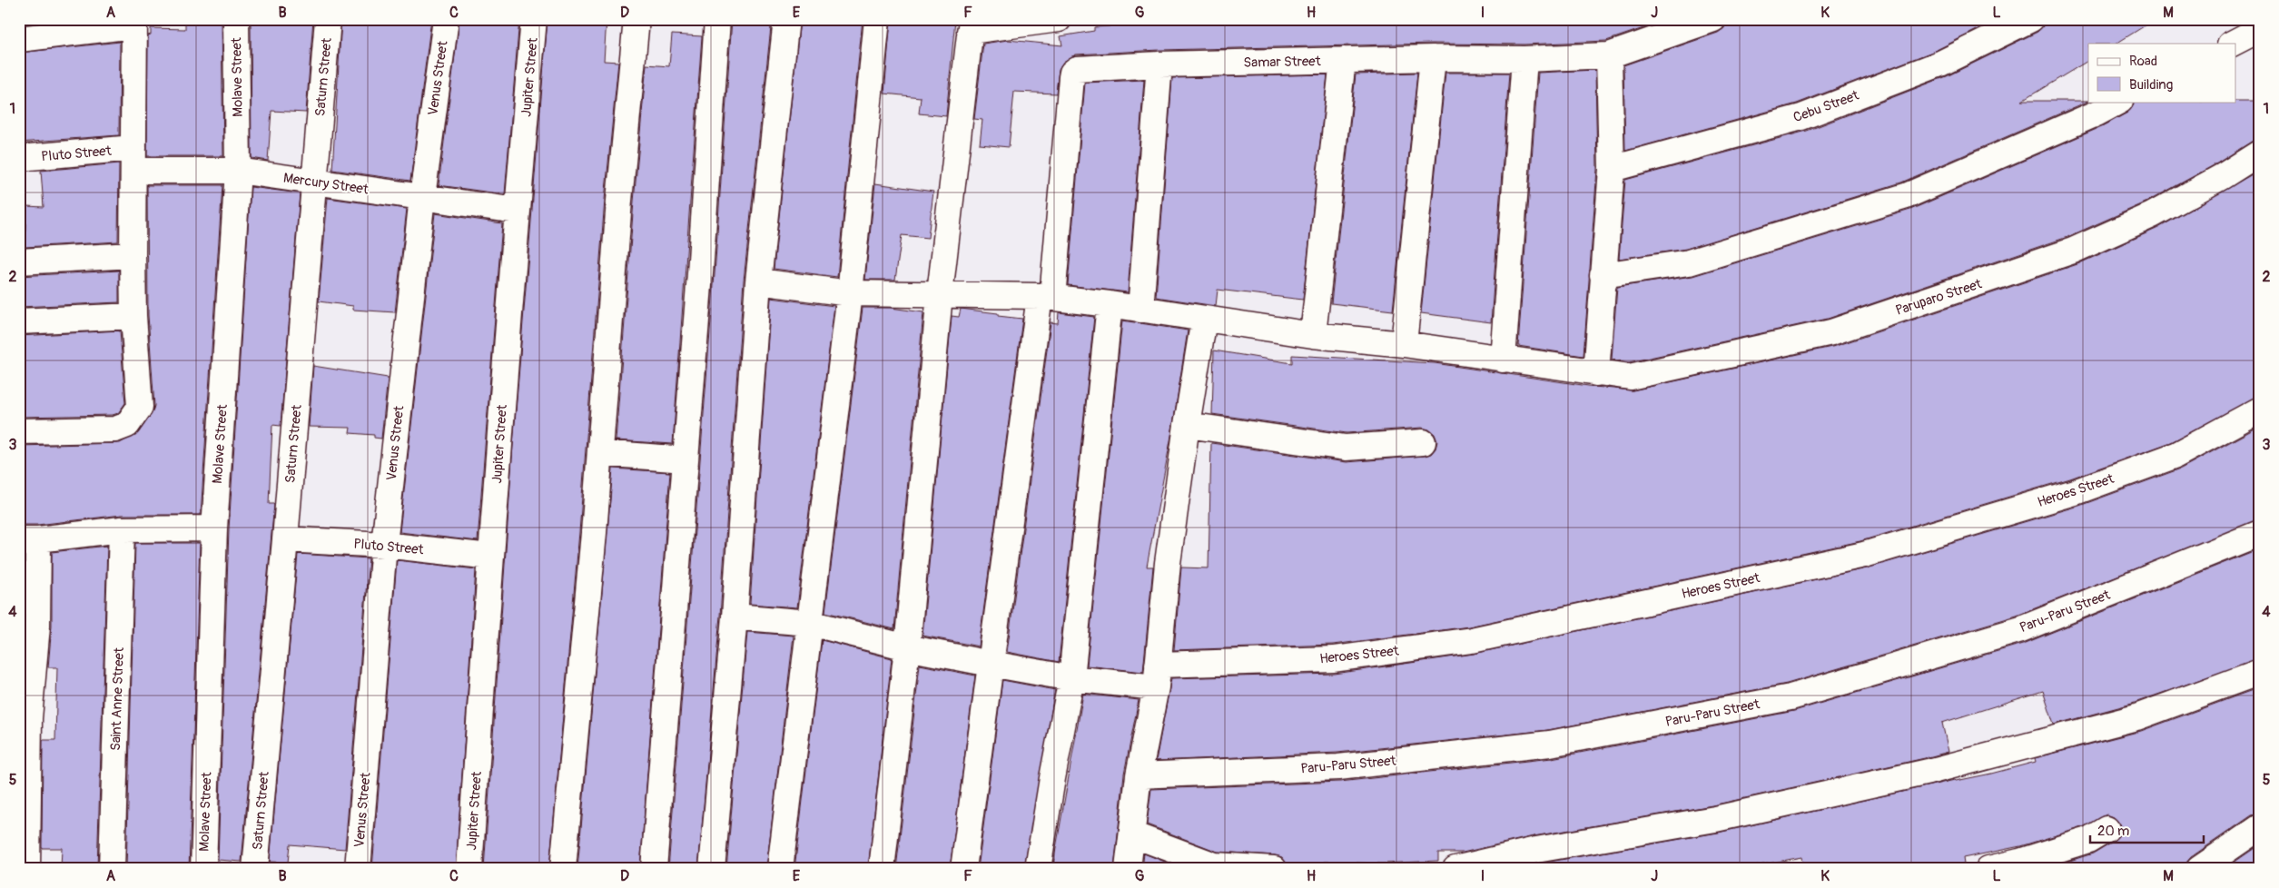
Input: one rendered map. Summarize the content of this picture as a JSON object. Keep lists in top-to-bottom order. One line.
{"streets":{"street":["Samar Street","Molave Street","Saturn Street","Jupiter Street","Venus Street","Cebu Street","Pluto Street","Mercury Street","Paruparo Street","Heroes Street","Paru-Paru Street","Saint Anne Street"]},"crossings":[["Samar Street","Paruparo Street"],["Molave Street","Mercury Street"],["Saturn Street","Pluto Street"],["Saturn Street","Mercury Street"],["Jupiter Street","Pluto Street"],["Jupiter Street","Mercury Street"],["Venus Street","Pluto Street"],["Venus Street","Mercury Street"],["Pluto Street","Mercury Street"]],"legend":["Road","Building"],"scale_bar":"20 m","grid":{"columns":["A","B","C","D","E","F","G","H","I","J","K","L","M"],"rows":["1","2","3","4","5"]}}
